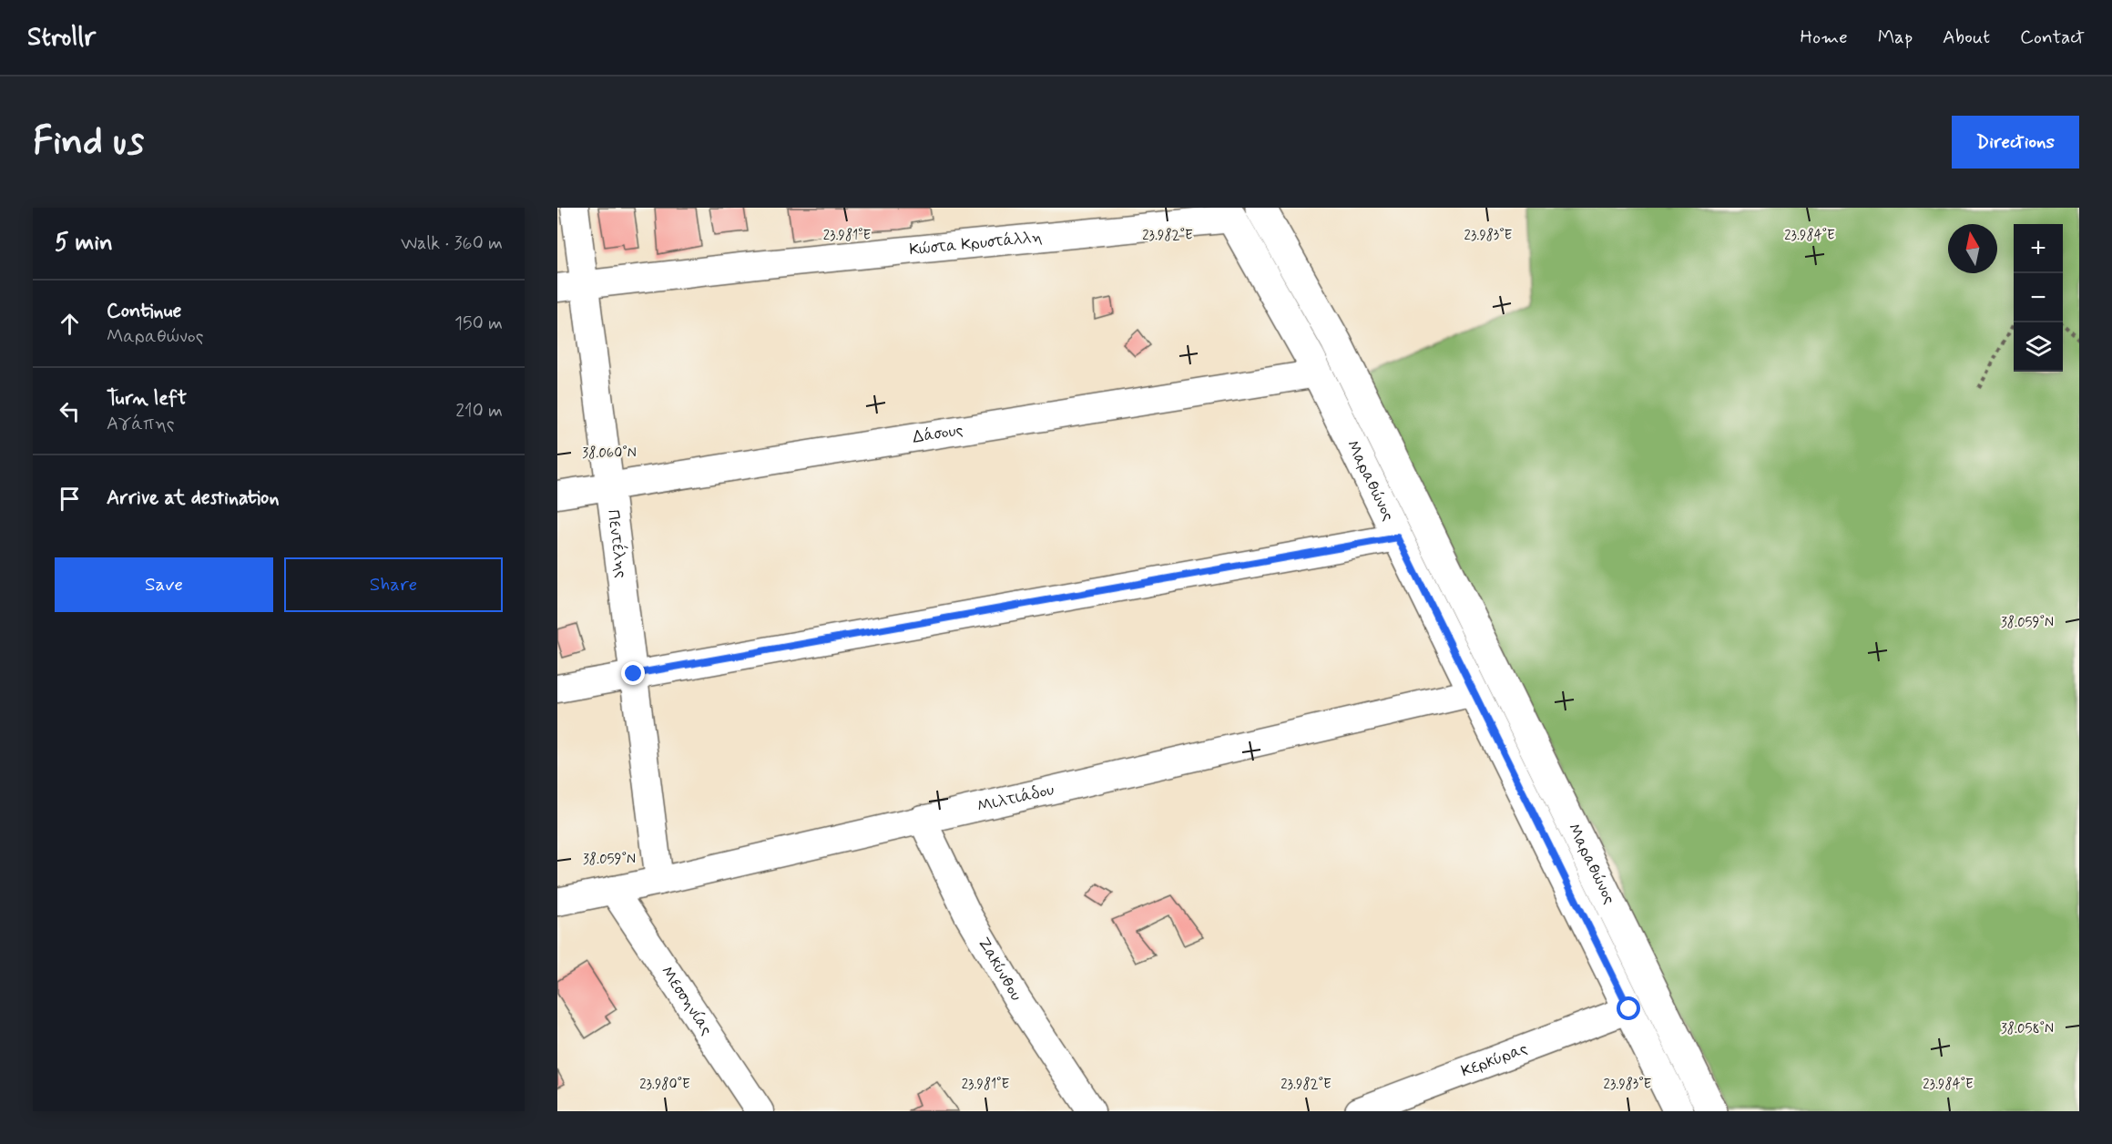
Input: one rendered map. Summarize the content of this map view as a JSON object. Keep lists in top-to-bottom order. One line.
{"streets":{"main road":["Μαραθώνος"],"street":["Κώστα Κρυστάλλη","Δάσους","Πεντέλης","Μιλτιάδου","Ζακύνθου","Μεσσηνίας","Κερκύρας"]},"crossings":[["Κώστα Κρυστάλλη","Μαραθώνος"],["Κώστα Κρυστάλλη","Πεντέλης"],["Δάσους","Μαραθώνος"],["Δάσους","Πεντέλης"],["Μαραθώνος","Μιλτιάδου"],["Μαραθώνος","Κερκύρας"],["Πεντέλης","Μιλτιάδου"],["Μιλτιάδου","Ζακύνθου"],["Μιλτιάδου","Μεσσηνίας"]],"north":"top","page":{"header":"Strollr","nav":["Home","Map","About","Contact"],"buttons":["Directions",["Save","Share"]],"title":"Find us","heading":["5 min","Walk · 360 m"],"map_buttons":["+","−"],"list":[["Continue","Μαραθώνος","150 m"],["Turn left","Αγάπης","210 m"],"Arrive at destination"]},"coordinates":["23.981°E","23.982°E","23.983°E","23.984°E","38.060°N","38.059°N","38.058°N","23.980°E"]}
